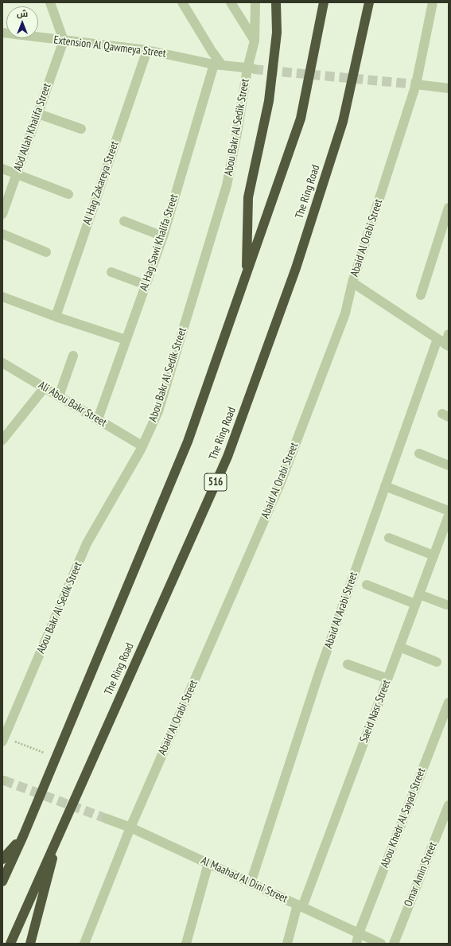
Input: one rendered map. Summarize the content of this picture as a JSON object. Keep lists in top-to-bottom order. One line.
{"streets":{"highway":["The Ring Road","516"],"street":["Extension Al Qawmeya Street","Abd Allah Khalifa Street","Abou Bakr Al Sedik Street","Al Hag Zakareya Street","Abaid Al Orabi Street","Al Hag Sawi Khalifa Street","Ali Abou Bakr Street","Abaid Al Arabi Street","Saeid Nasr Street","Abou Khedr Al Sayad Street","Omar Amin Street","Al Maahad Al Dini Street"]},"crossings":[["Extension Al Qawmeya Street","Abd Allah Khalifa Street"],["Extension Al Qawmeya Street","Abou Bakr Al Sedik Street"],["Extension Al Qawmeya Street","Al Hag Zakareya Street"],["Extension Al Qawmeya Street","Al Hag Sawi Khalifa Street"],["Abou Bakr Al Sedik Street","Ali Abou Bakr Street"],["Abaid Al Orabi Street","Al Maahad Al Dini Street"],["Al Hag Sawi Khalifa Street","Ali Abou Bakr Street"],["Abaid Al Arabi Street","Al Maahad Al Dini Street"],["Saeid Nasr Street","Al Maahad Al Dini Street"],["Abou Khedr Al Sayad Street","Al Maahad Al Dini Street"]],"north":"top"}
